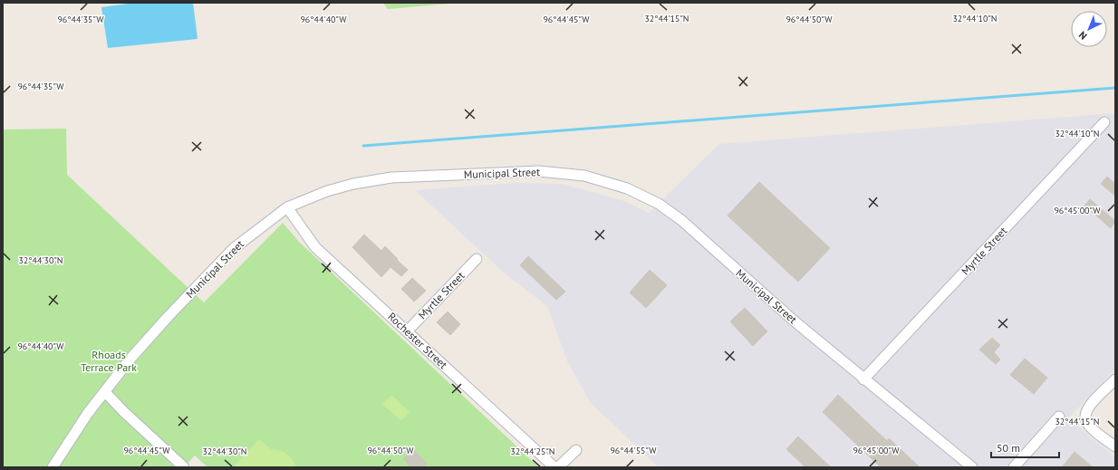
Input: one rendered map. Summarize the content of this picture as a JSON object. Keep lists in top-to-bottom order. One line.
{"streets":{"street":["Municipal Street","Myrtle Street","Rochester Street"]},"crossings":[["Municipal Street","Myrtle Street"],["Municipal Street","Rochester Street"],["Myrtle Street","Rochester Street"]],"parks":["Rhoads Terrace Park"],"scale_bar":"50 m","north":"bottom left","coordinates":["32°44'10\"N","32°44'15\"N","96°44'35\"W","96°44'40\"W","96°44'45\"W","96°44'50\"W","96°45'00\"W","32°44'30\"N","96°44'55\"W","32°44'25\"N"]}
